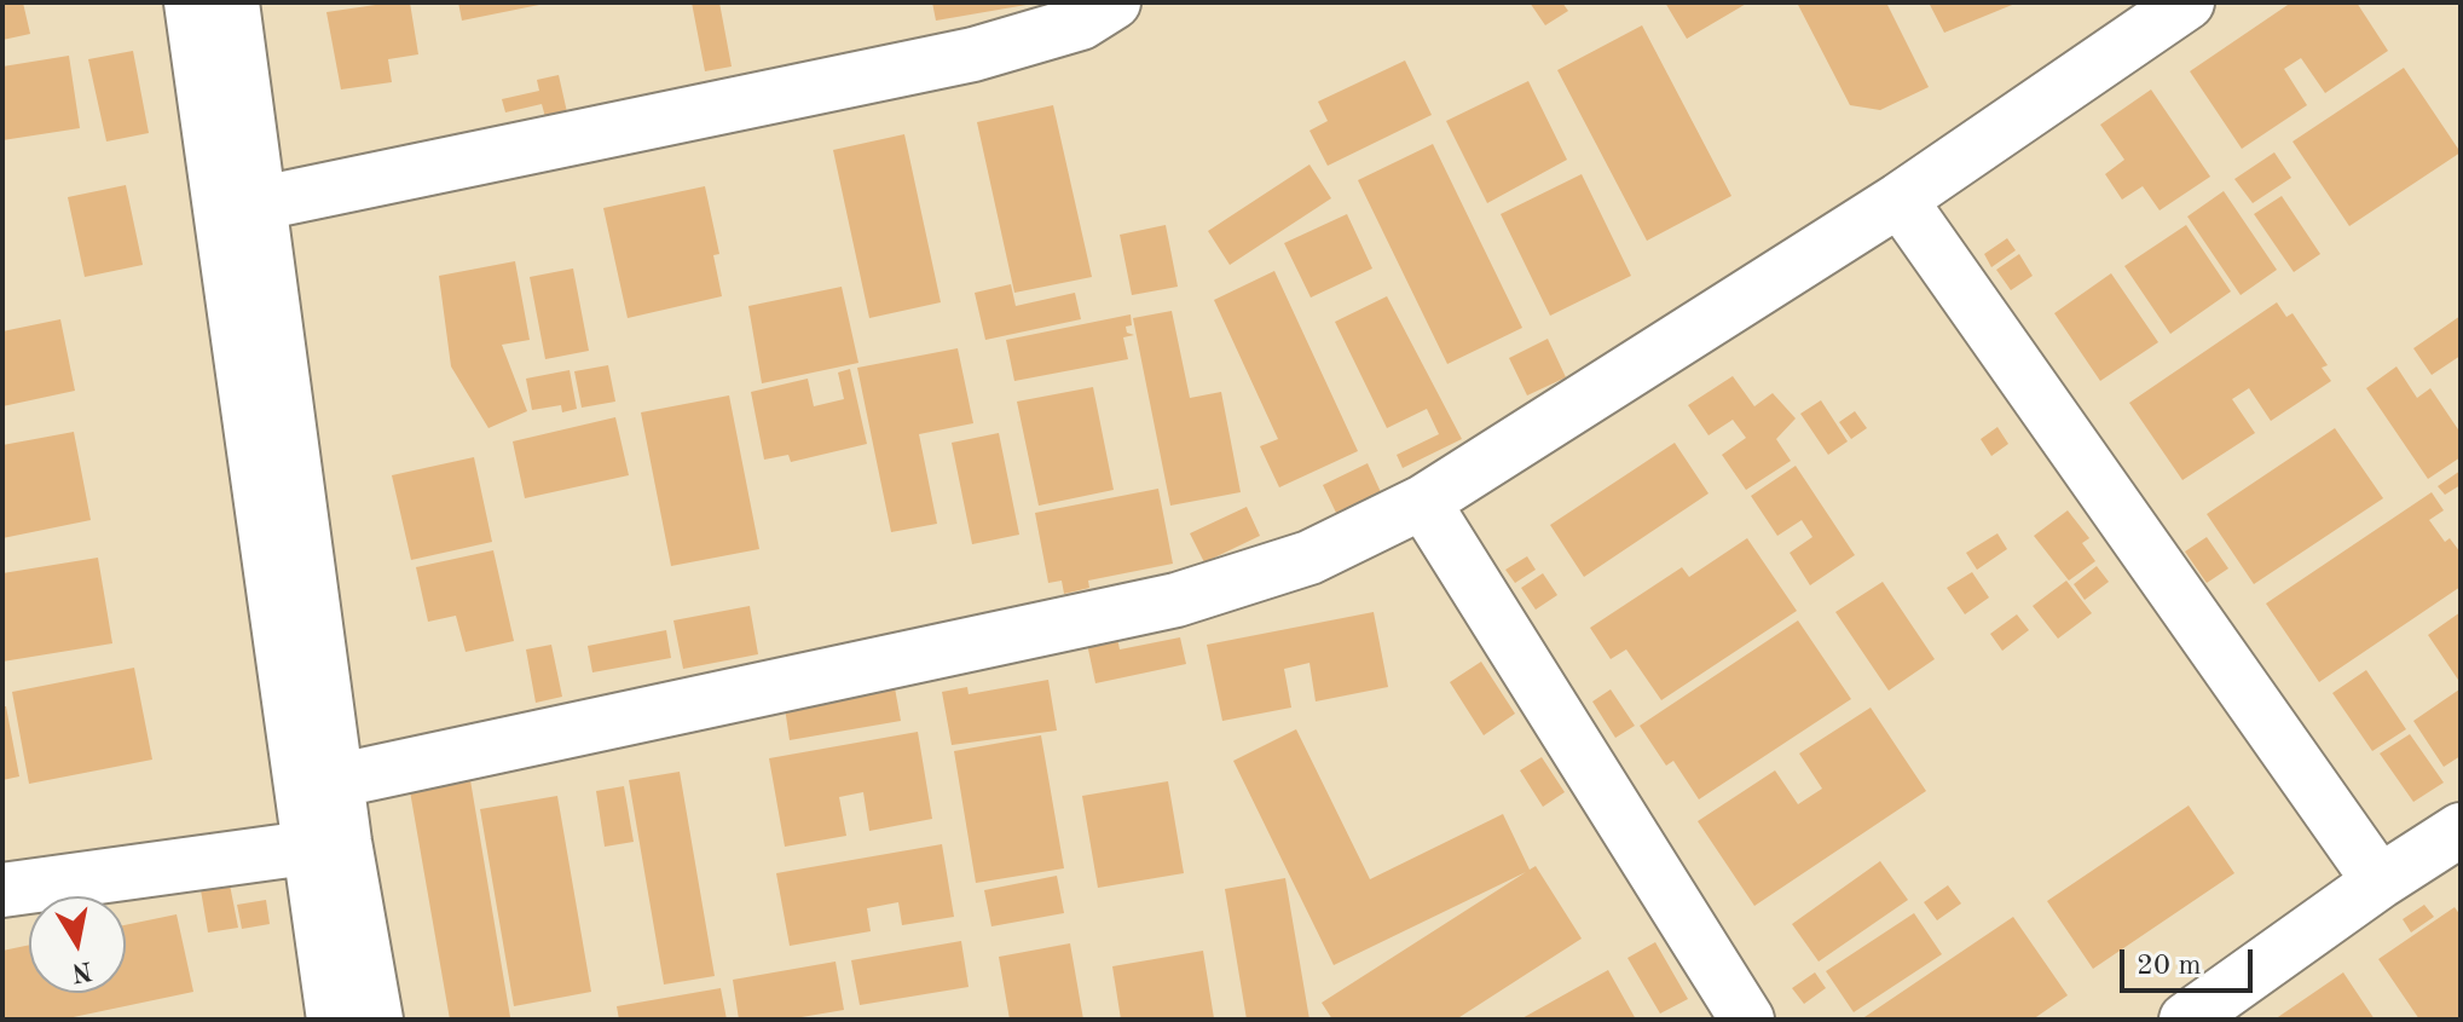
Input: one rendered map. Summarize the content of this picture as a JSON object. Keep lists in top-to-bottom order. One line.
{"scale_bar":"20 m","north":"bottom"}
